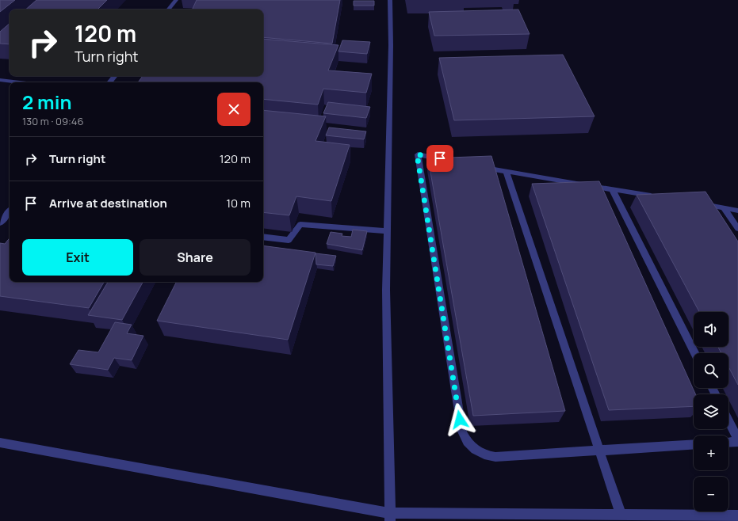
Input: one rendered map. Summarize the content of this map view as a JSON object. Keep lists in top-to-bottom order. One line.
{"page":{"turn":["120 m","Turn right"],"heading":["2 min","130 m · 09:46"],"list":[{"name":"Turn right","value":"120 m"},{"name":"Arrive at destination","value":"10 m"}],"buttons":["Exit","Share"],"map_buttons":["+","−"]}}
